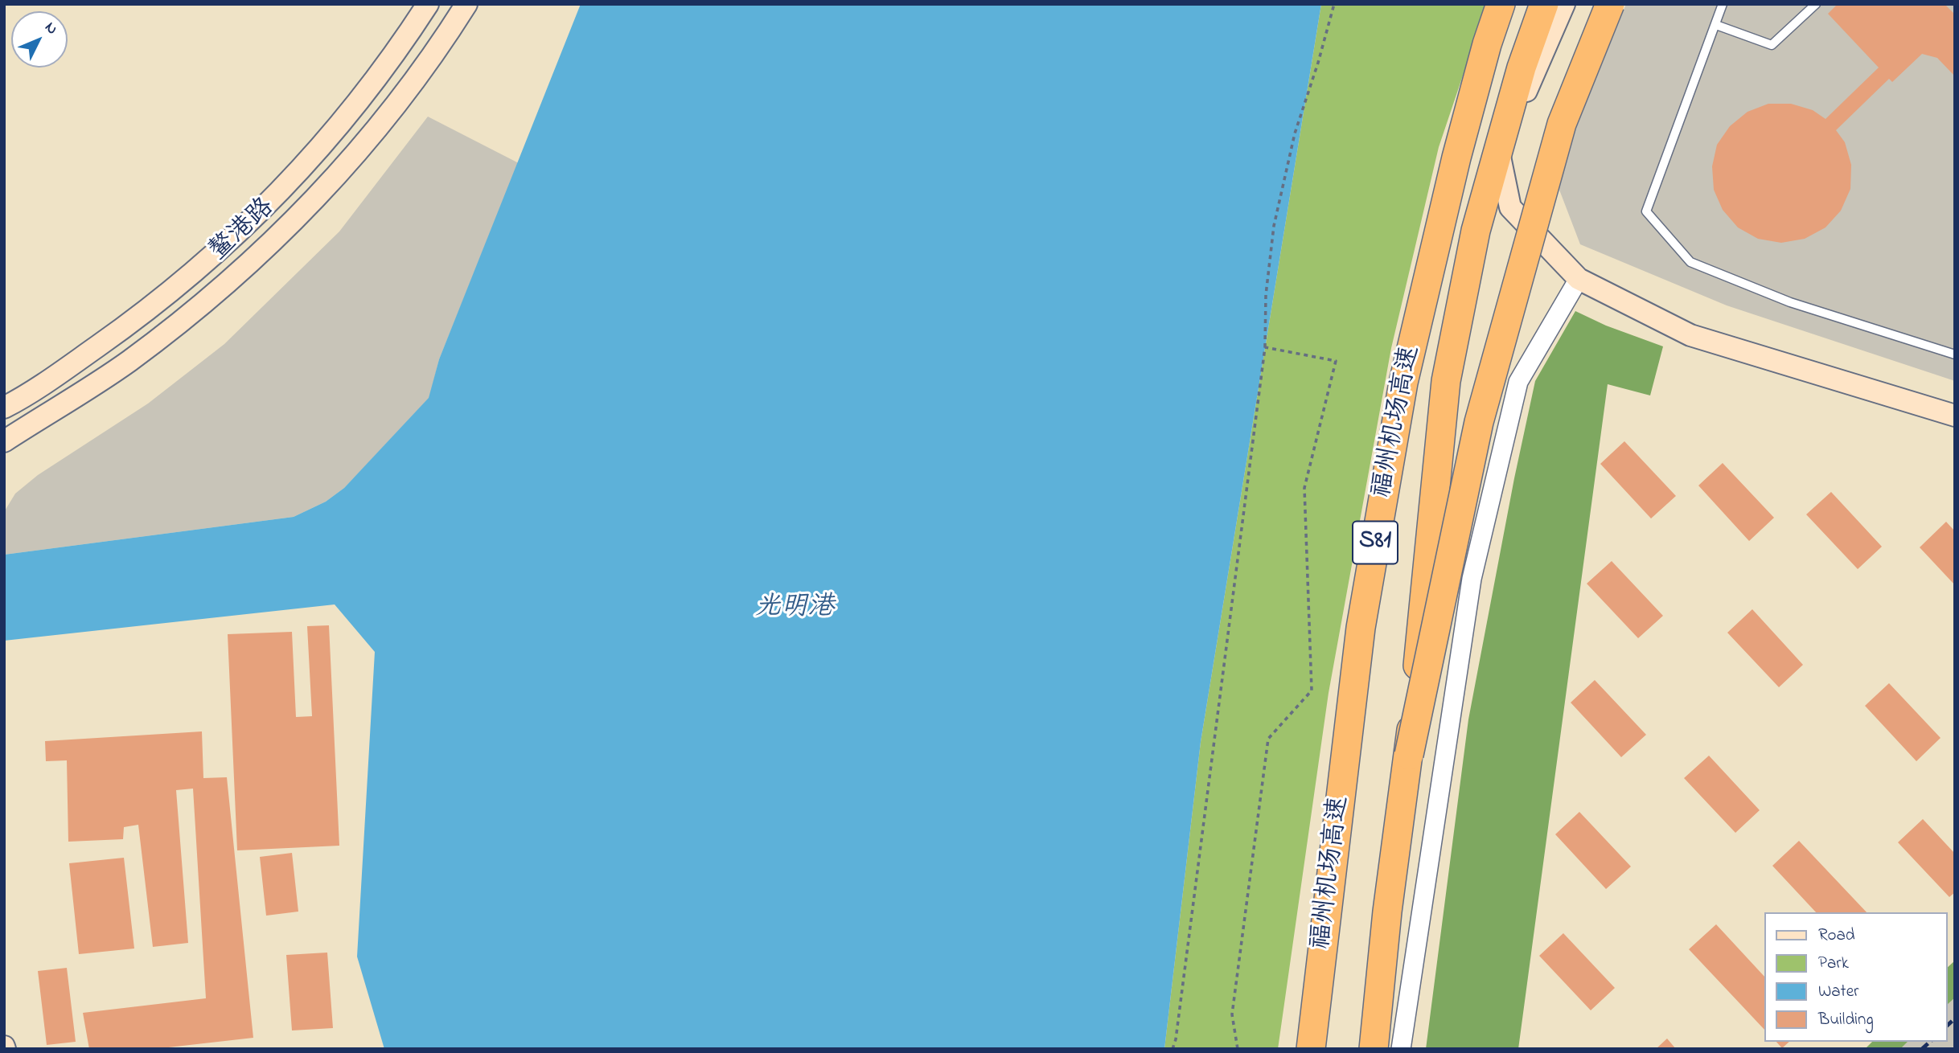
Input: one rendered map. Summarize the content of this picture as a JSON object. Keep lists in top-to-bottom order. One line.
{"streets":{"highway":["福州机场高速","S81"],"main road":["鳌港路"]},"water":["光明港"],"legend":["Road","Park","Water","Building"],"north":"top right"}
